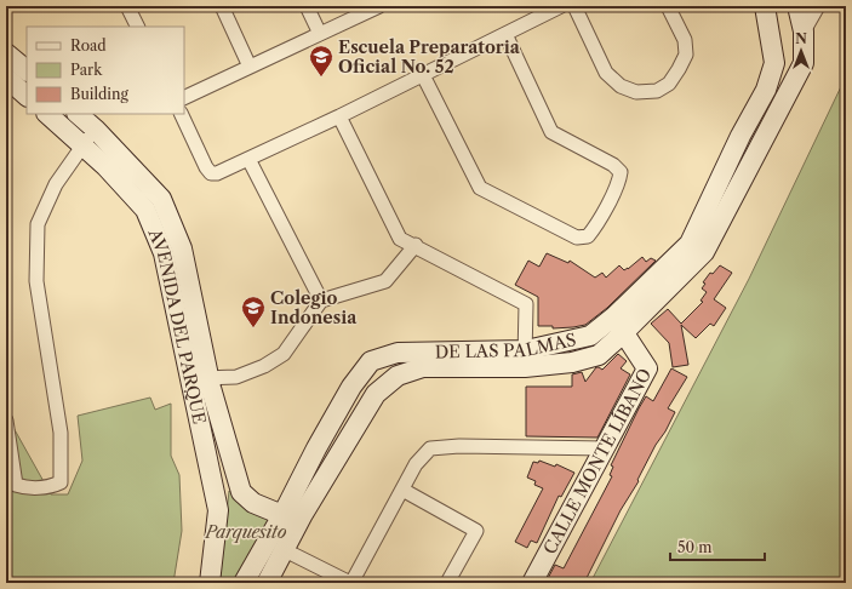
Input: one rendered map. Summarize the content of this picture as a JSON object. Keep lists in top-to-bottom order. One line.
{"streets":{"street":["AVENIDA DEL PARQUE","DE LAS PALMAS","CALLE MONTE LÍBANO"]},"crossings":[["AVENIDA DEL PARQUE","DE LAS PALMAS"],["DE LAS PALMAS","CALLE MONTE LÍBANO"]],"parks":["Parquesito"],"places":{"school or university":["Escuela Preparatoria Oficial No. 52","Colegio Indonesia"]},"legend":["Road","Park","Building"],"scale_bar":"50 m","north":"top"}
